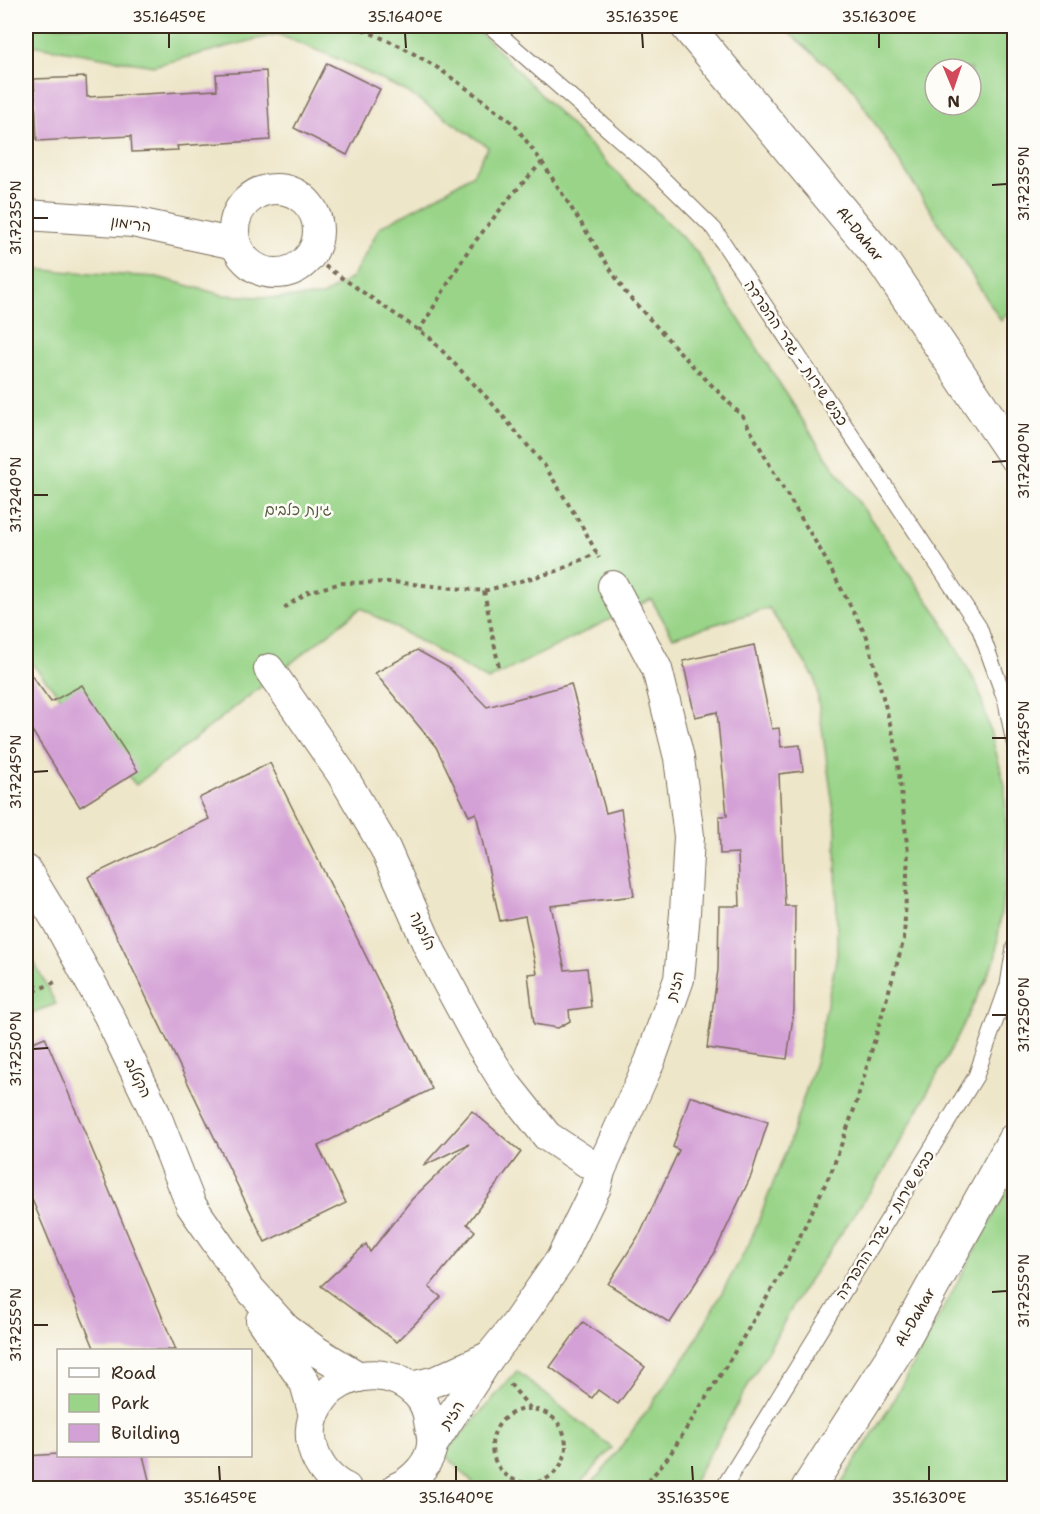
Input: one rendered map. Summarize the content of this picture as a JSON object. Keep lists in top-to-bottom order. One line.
{"streets":{"street":["הרימון","Al-Dahar","הליבנה","הזית","הקטלב"],"lane":["כביש שירות - גדר ההפרדה"]},"crossings":[["הליבנה","הזית"]],"parks":["גינת כלבים"],"legend":["Road","Park","Building"],"north":"bottom","coordinates":["35.1645°E","35.1640°E","35.1635°E","35.1630°E","31.7235°N","31.7240°N","31.7245°N","31.7250°N","31.7255°N"]}
